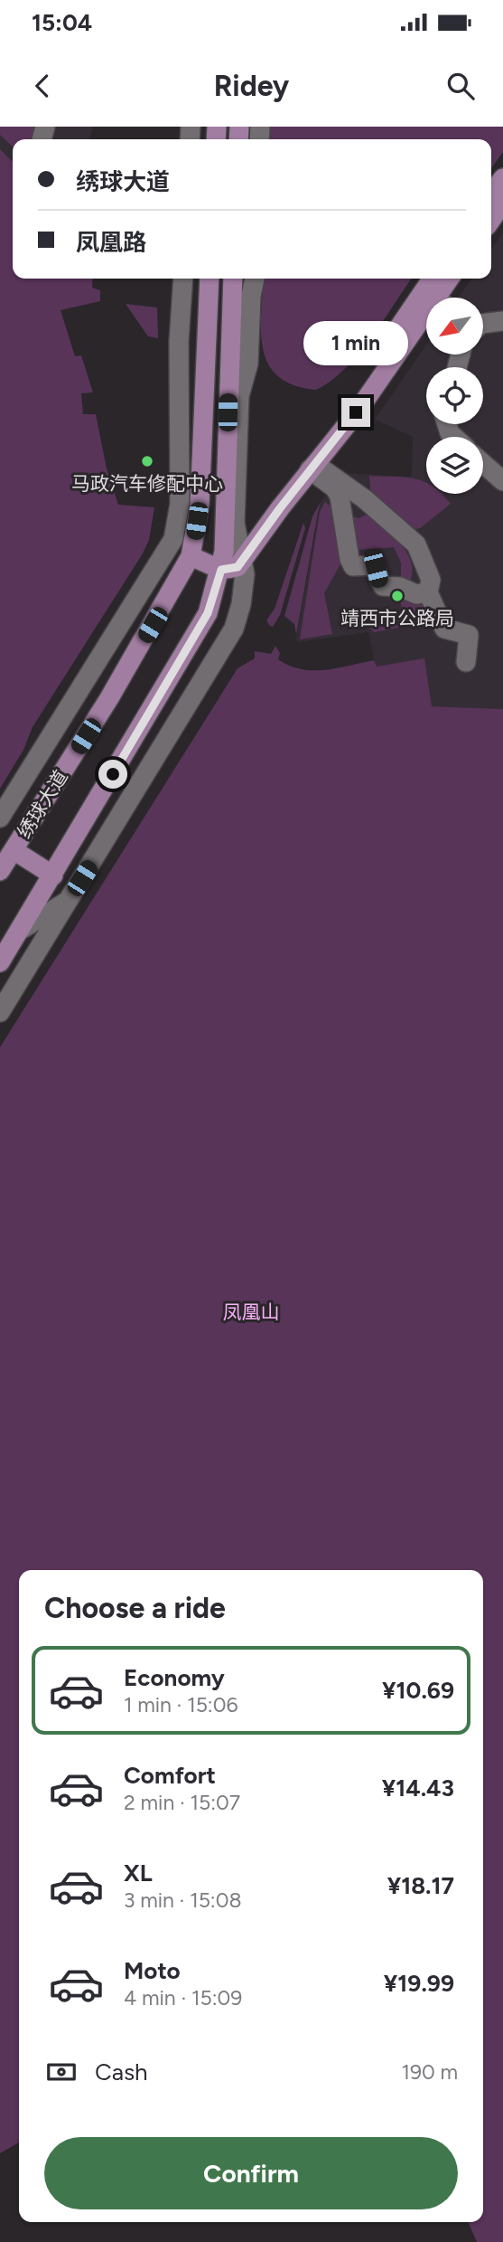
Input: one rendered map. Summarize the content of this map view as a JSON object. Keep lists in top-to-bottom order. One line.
{"streets":{"main road":["绣球大道"]},"parks":["凤凰山"],"places":["马政汽车修配中心","靖西市公路局"],"north":"bottom left","page":{"status":"15:04","header":"Ridey","banner":["绣球大道","凤凰路"],"bubble":"1 min","heading":"Choose a ride","list":[{"name":"Economy","note":"1 min · 15:06","value":"¥10.69"},{"name":"Comfort","note":"2 min · 15:07","value":"¥14.43"},{"name":"XL","note":"3 min · 15:08","value":"¥18.17"},{"name":"Moto","note":"4 min · 15:09","value":"¥19.99"}],"pay":["Cash","190 m"],"buttons":"Confirm"}}
